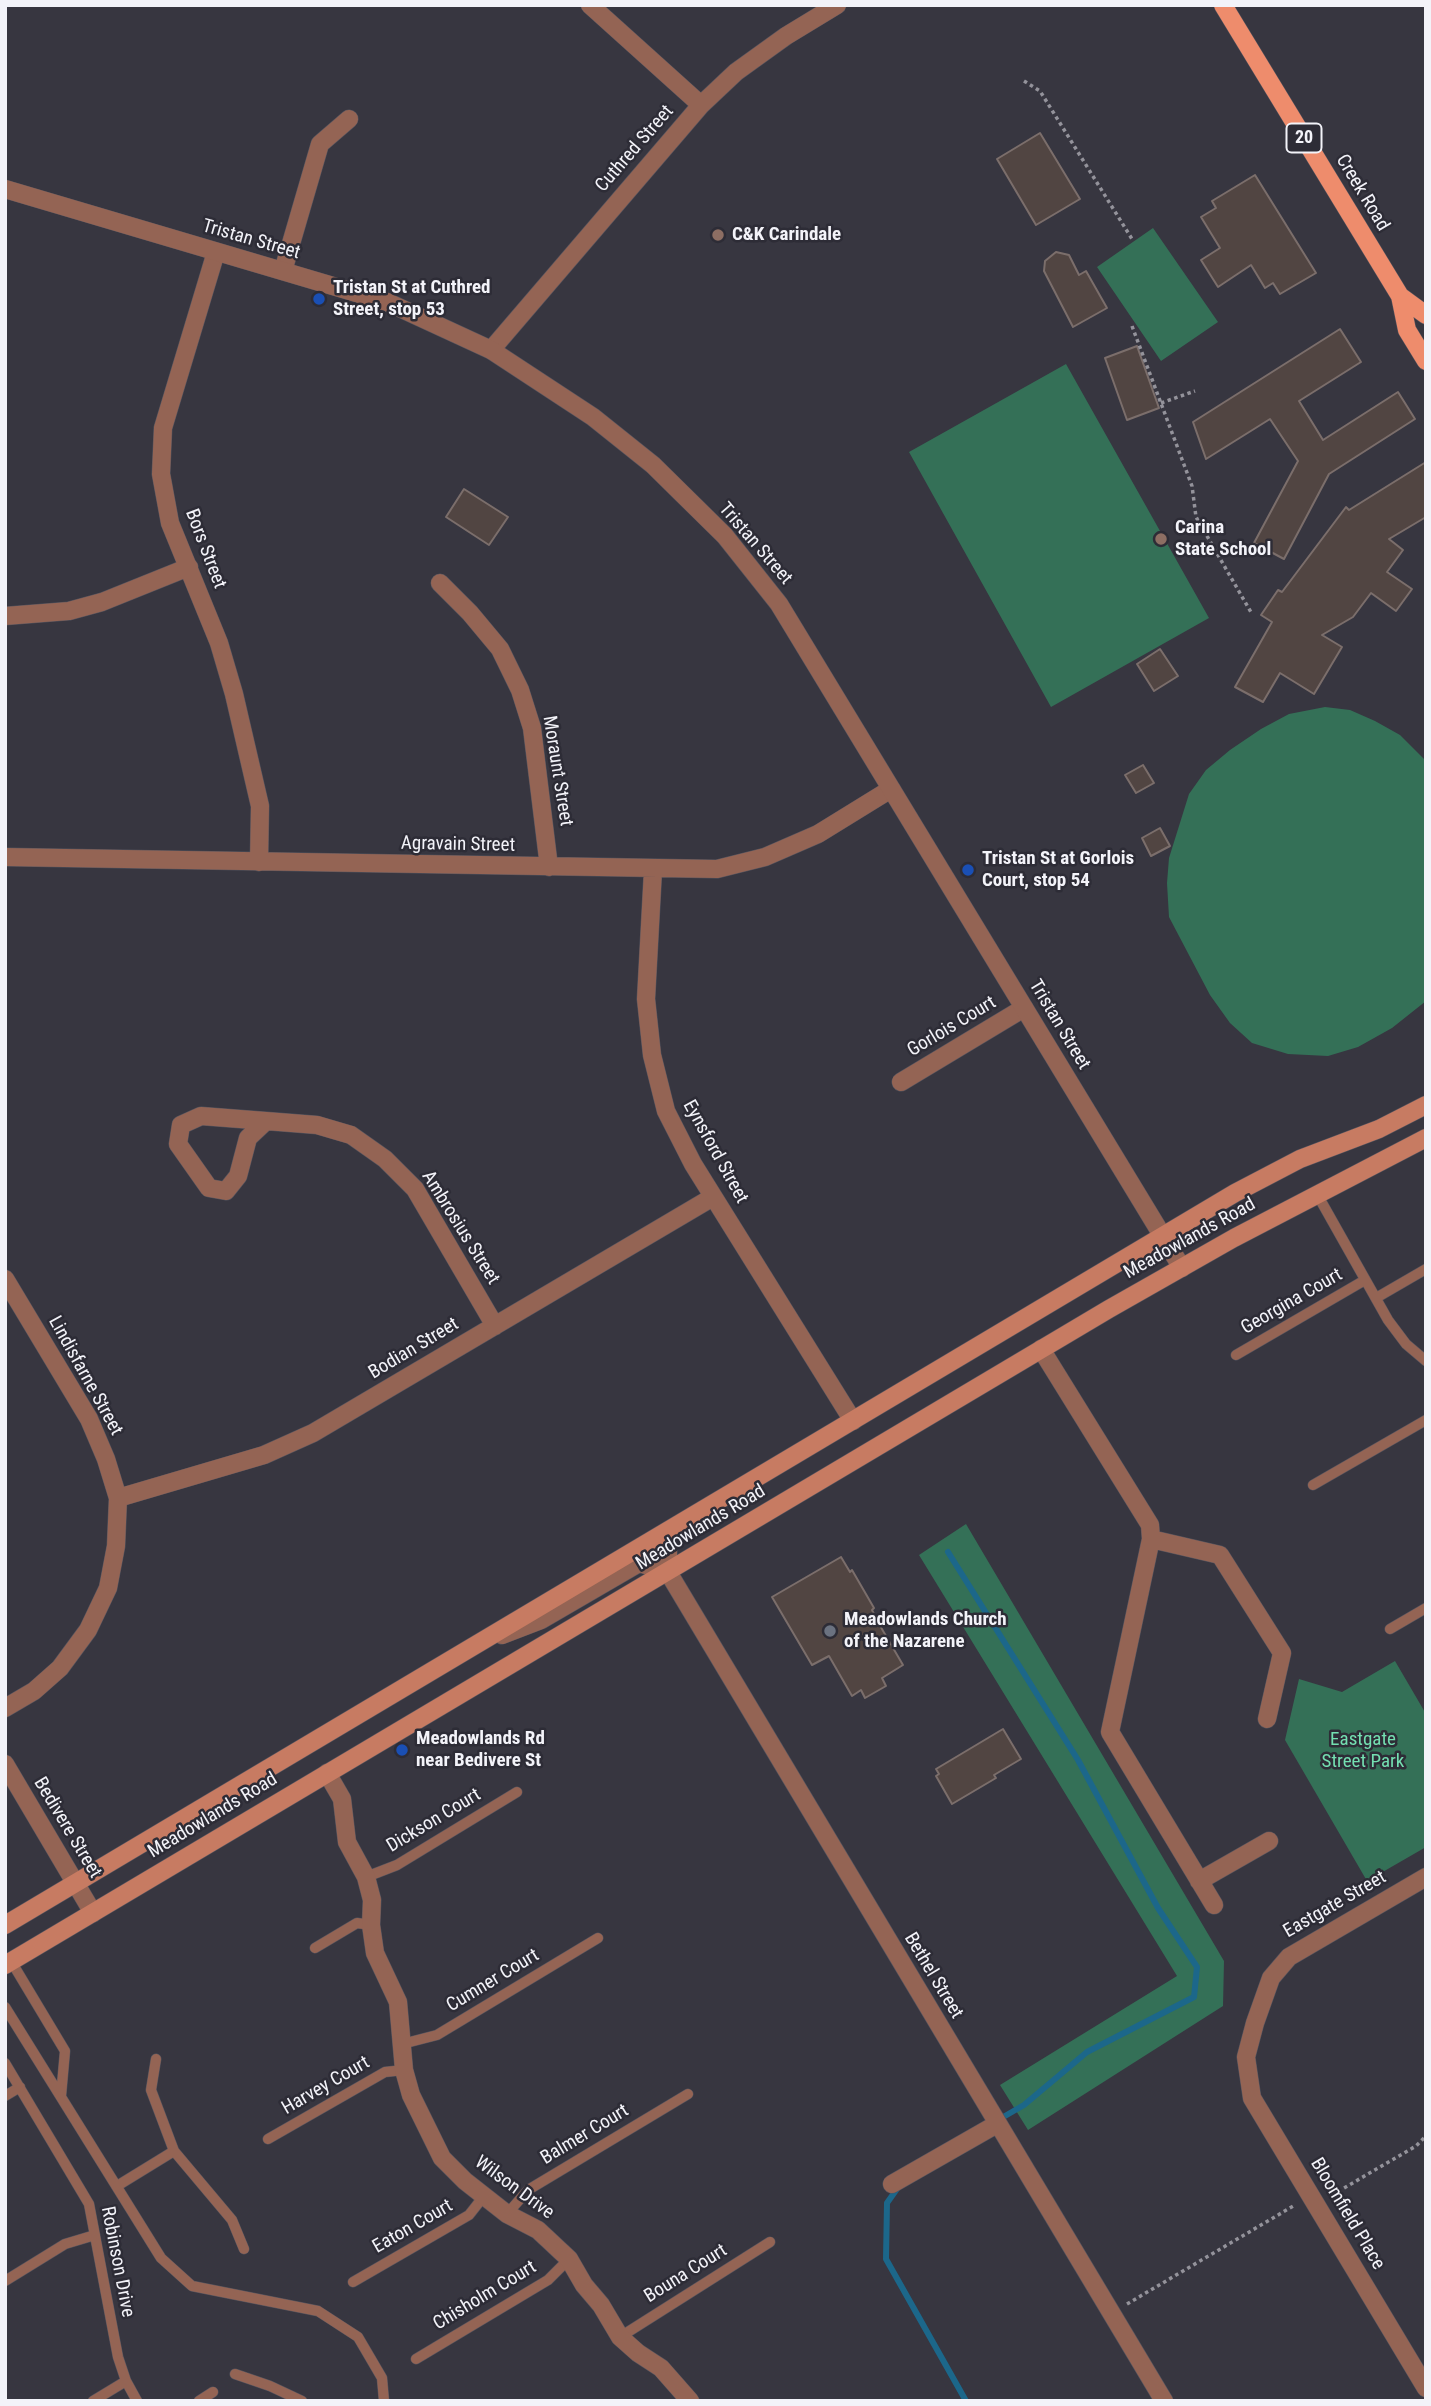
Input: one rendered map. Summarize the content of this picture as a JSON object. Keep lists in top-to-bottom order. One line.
{"streets":{"main road":["20","Creek Road","Meadowlands Road"],"street":["Cuthred Street","Tristan Street","Bors Street","Moraunt Street","Agravain Street","Gorlois Court","Eynsford Street","Ambrosius Street","Bodian Street","Lindisfarne Street","Bedivere Street","Eastgate Street","Bethel Street","Wilson Drive","Bloomfield Place"],"lane":["Georgina Court","Dickson Court","Cumner Court","Harvey Court","Balmer Court","Eaton Court","Robinson Drive","Bouna Court","Chisholm Court"]},"crossings":[["Cuthred Street","Tristan Street"],["Tristan Street","Bors Street"],["Tristan Street","Agravain Street"],["Tristan Street","Gorlois Court"],["Tristan Street","Meadowlands Road"],["Bors Street","Agravain Street"],["Moraunt Street","Agravain Street"],["Agravain Street","Eynsford Street"],["Eynsford Street","Meadowlands Road"],["Eynsford Street","Bodian Street"],["Ambrosius Street","Bodian Street"],["Meadowlands Road","Bedivere Street"],["Meadowlands Road","Bethel Street"],["Meadowlands Road","Wilson Drive"],["Bodian Street","Lindisfarne Street"],["Dickson Court","Wilson Drive"],["Eastgate Street","Bloomfield Place"],["Cumner Court","Wilson Drive"],["Harvey Court","Wilson Drive"],["Balmer Court","Wilson Drive"],["Wilson Drive","Eaton Court"],["Wilson Drive","Bouna Court"],["Wilson Drive","Chisholm Court"]],"parks":["Eastgate Street Park"],"places":["C&K Carindale","Tristan St at Cuthred Street, stop 53","Carina State School","Tristan St at Gorlois Court, stop 54","Meadowlands Church of the Nazarene","Meadowlands Rd near Bedivere St"]}
